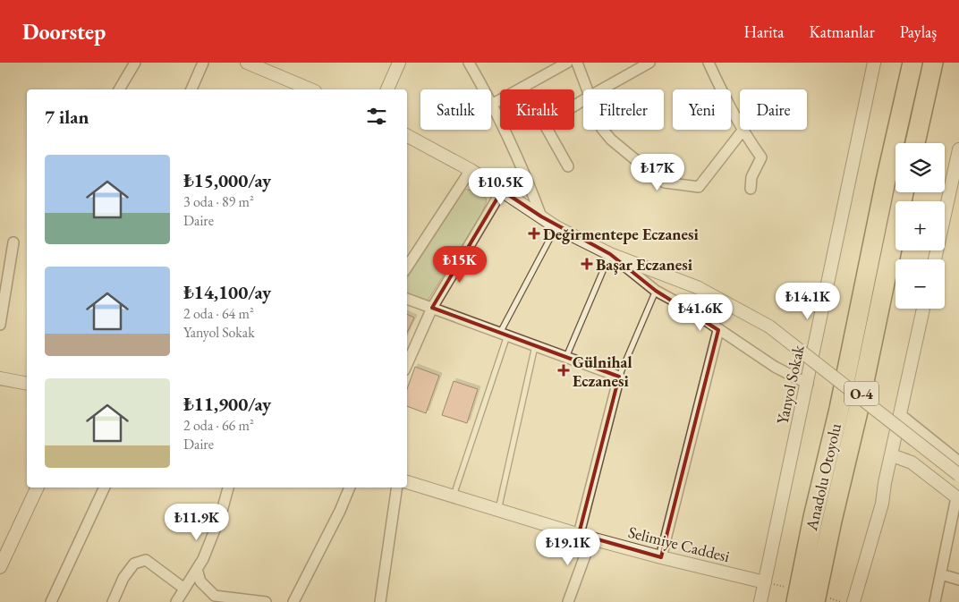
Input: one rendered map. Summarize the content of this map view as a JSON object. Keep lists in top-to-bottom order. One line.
{"streets":{"highway":["O-4","Anadolu Otoyolu"],"street":["Yanyol Sokak","Selimiye Caddesi"]},"crossings":[["Yanyol Sokak","Selimiye Caddesi"]],"places":{"health":["Değirmentepe Eczanesi","Başar Eczanesi","Gülnihal Eczanesi"]},"page":{"header":"Doorstep","nav":["Harita","Katmanlar","Paylaş"],"chip":["Satılık","Kiralık","Filtreler","Yeni","Daire"],"heading":"7 ilan","map_buttons":["+","−"],"list":[{"name":"₺15,000/ay","note":"3 oda · 89 m² · Daire"},{"name":"₺14,100/ay","note":"2 oda · 64 m² · Yanyol Sokak"},{"name":"₺11,900/ay","note":"2 oda · 66 m² · Daire"}],"price":["₺17K","₺10.5K","₺15K","₺14.1K","₺41.6K","₺11.9K","₺19.1K"]}}
